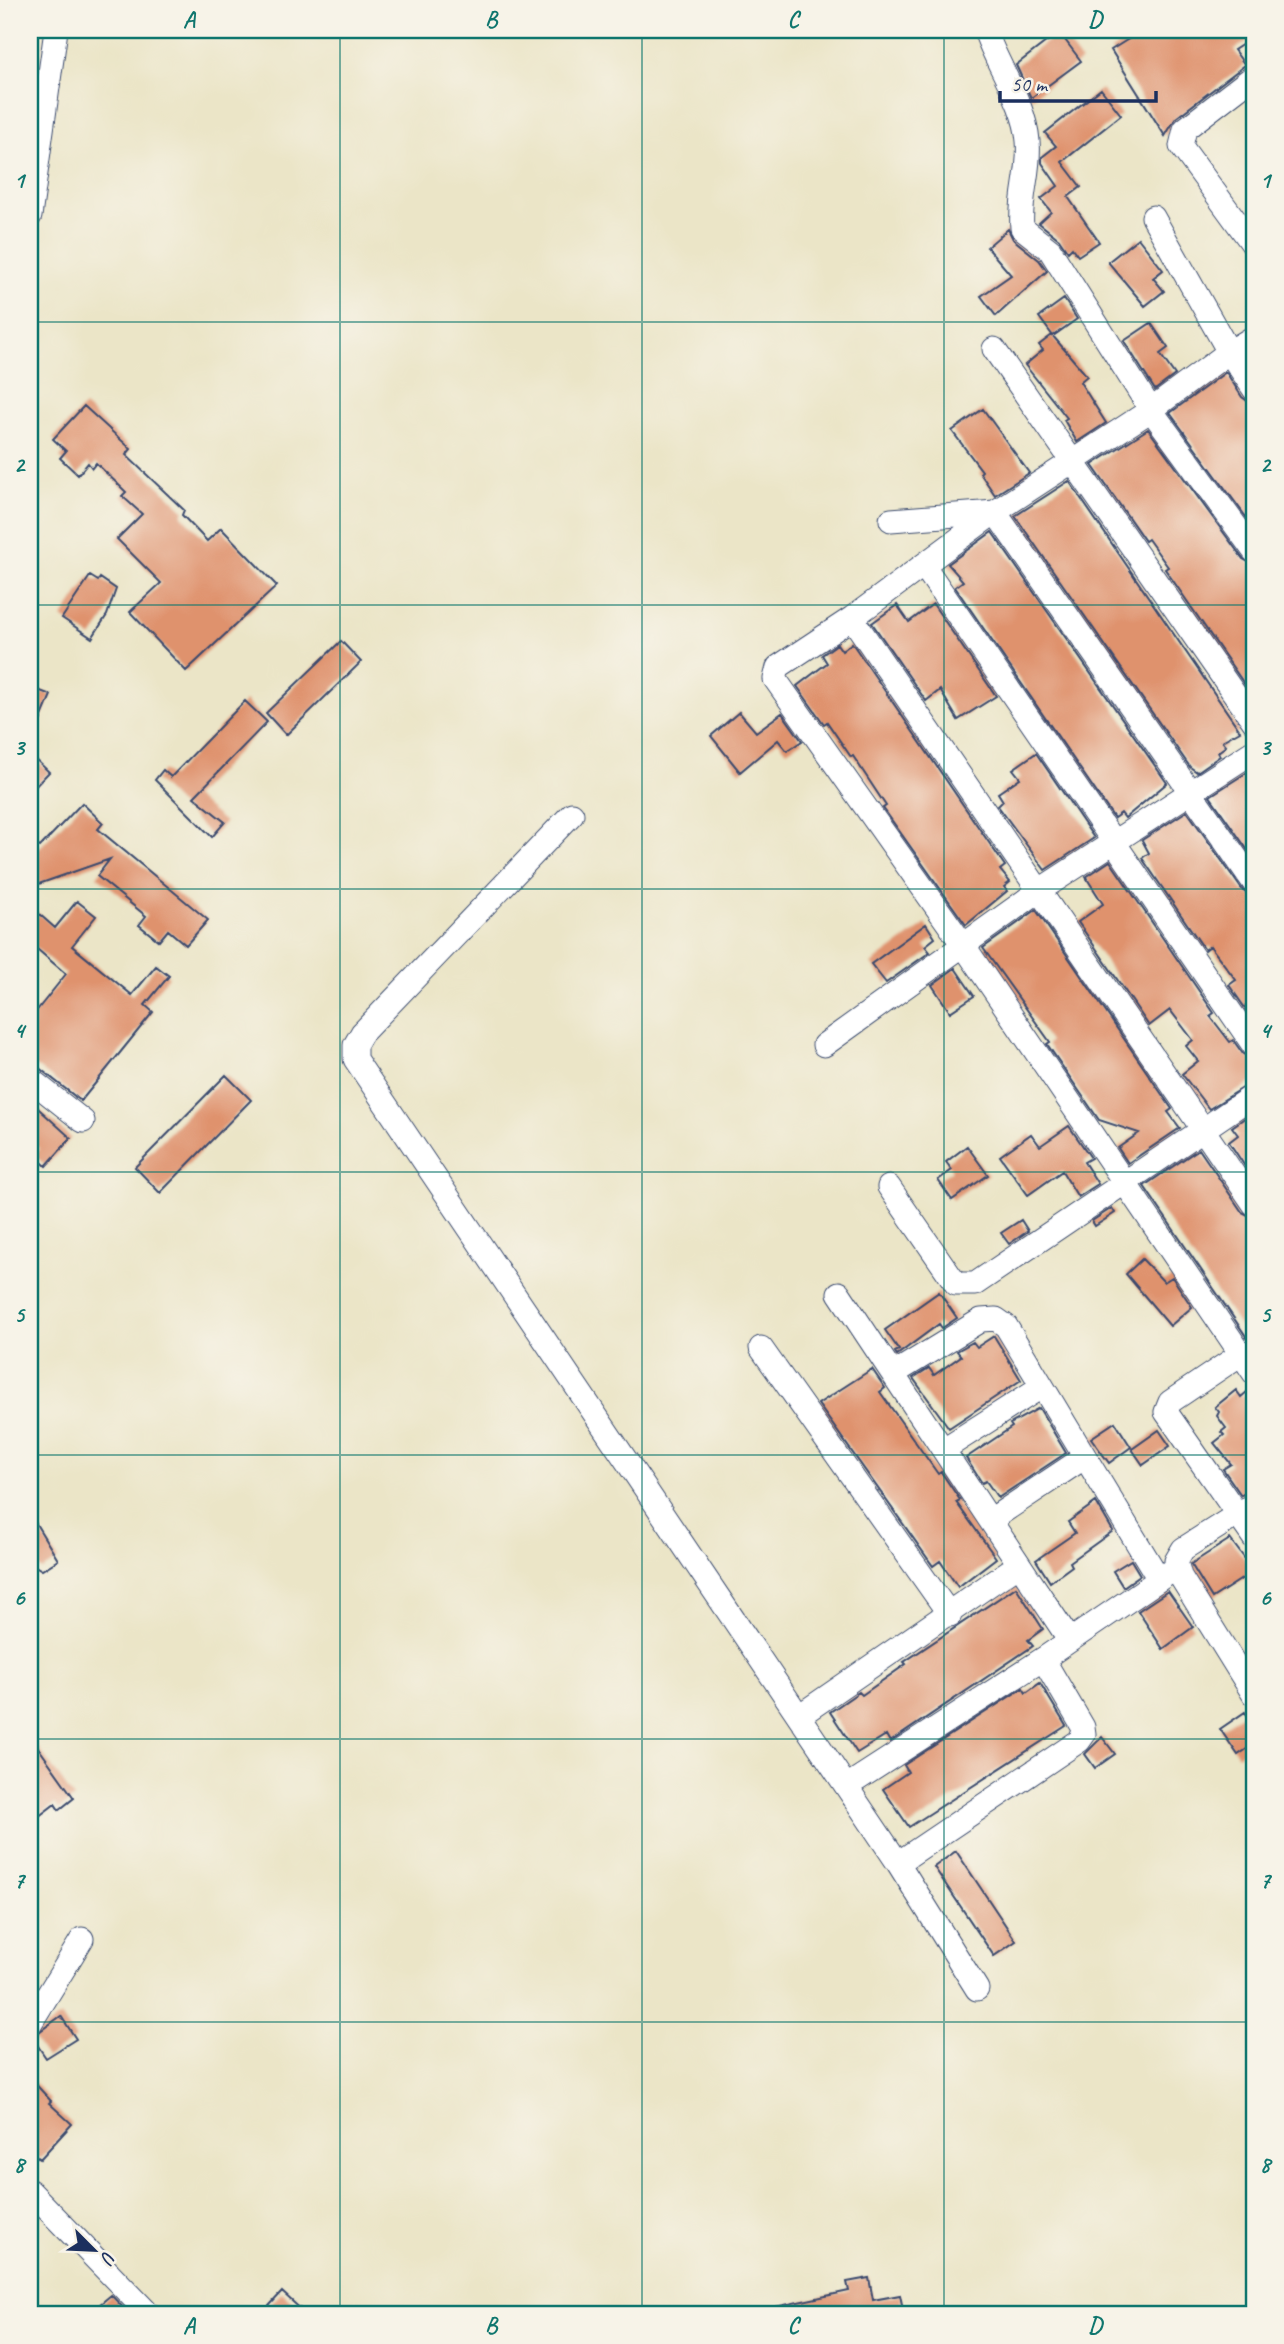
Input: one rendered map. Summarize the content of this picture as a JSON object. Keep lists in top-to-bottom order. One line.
{"scale_bar":"50 m","north":"bottom right","grid":{"columns":["A","B","C","D"],"rows":["1","2","3","4","5","6","7","8"]}}
